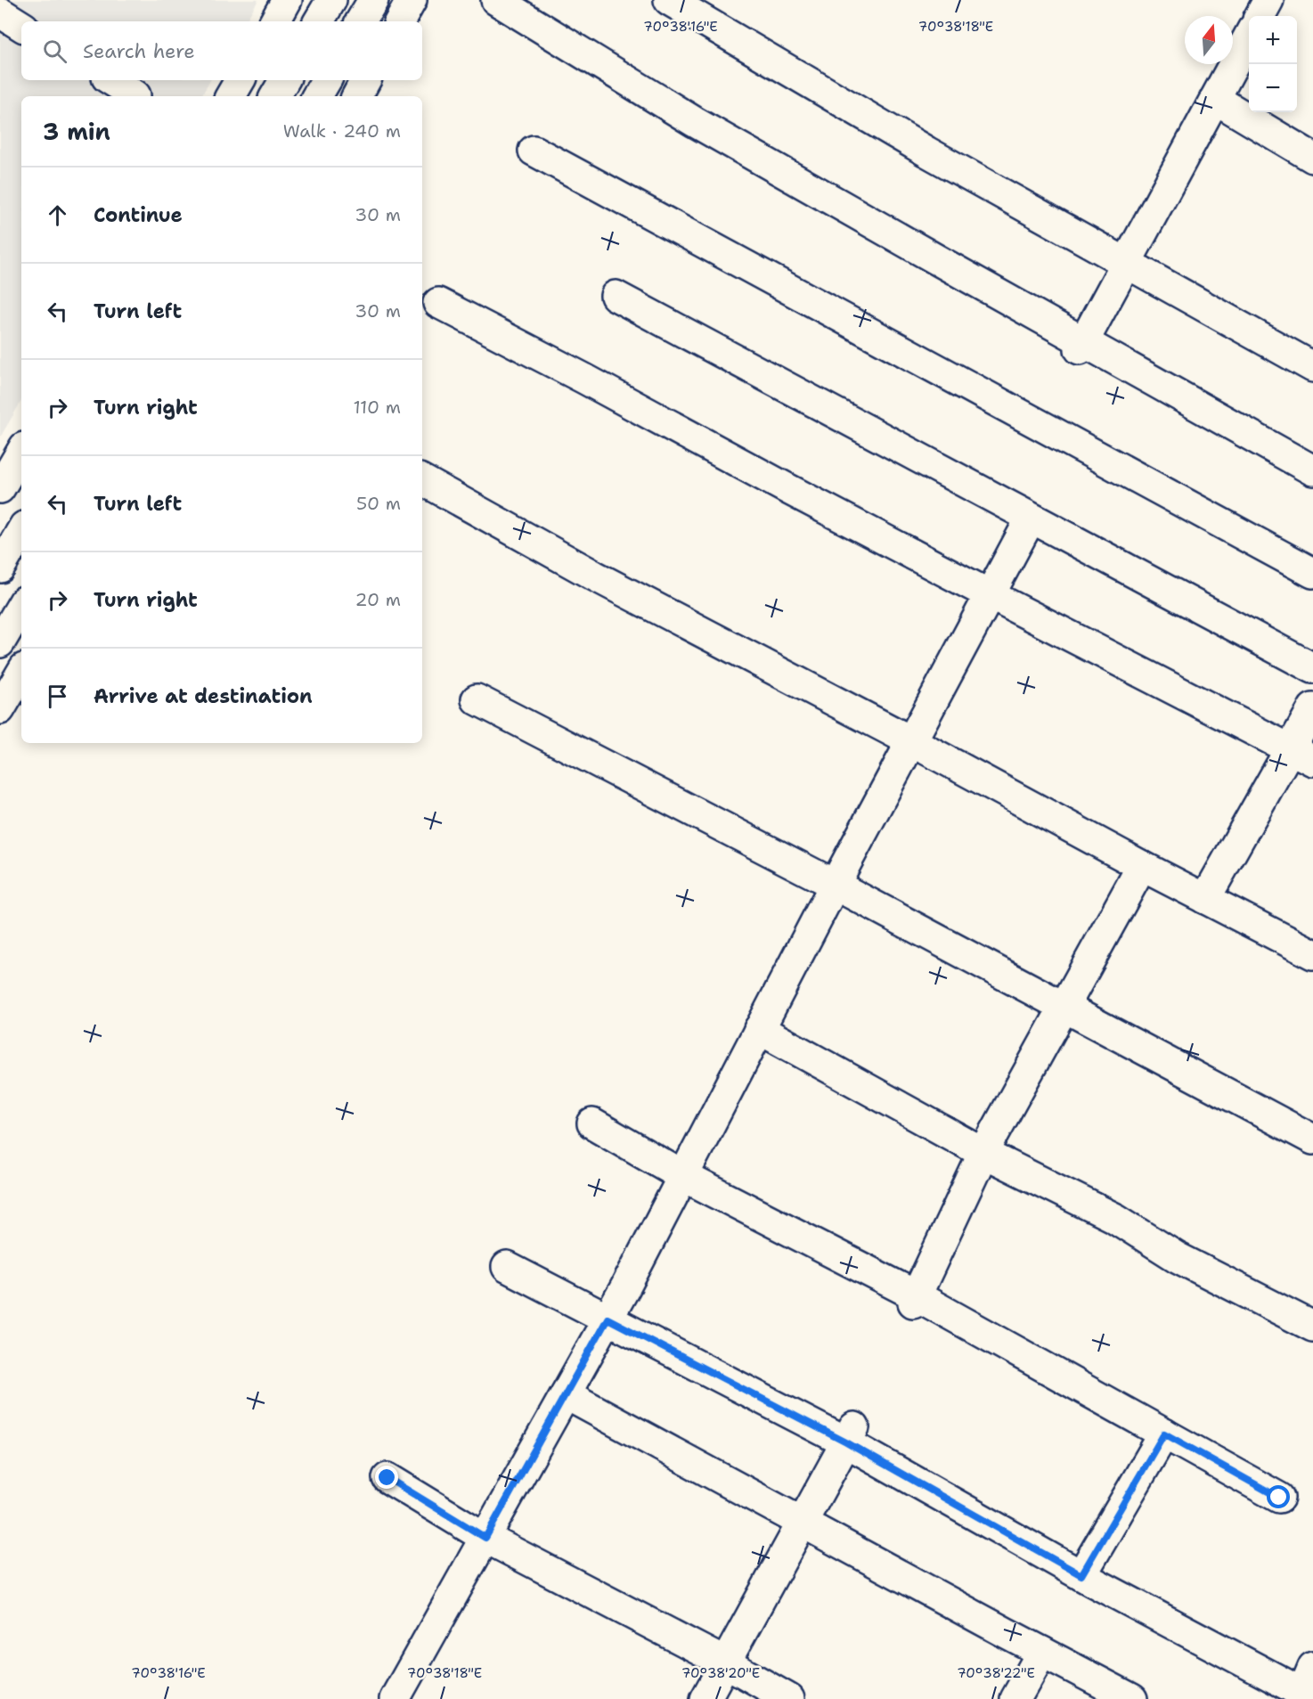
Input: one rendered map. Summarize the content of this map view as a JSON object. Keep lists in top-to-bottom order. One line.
{"north":"top","page":{"map_buttons":["+","−"],"search":"Search here","heading":["3 min","Walk · 240 m"],"list":[["Continue","30 m"],["Turn left","30 m"],["Turn right","110 m"],["Turn left","50 m"],["Turn right","20 m"],"Arrive at destination"]},"coordinates":["70°38'16\"E","70°38'18\"E","70°38'20\"E","70°38'22\"E"]}
